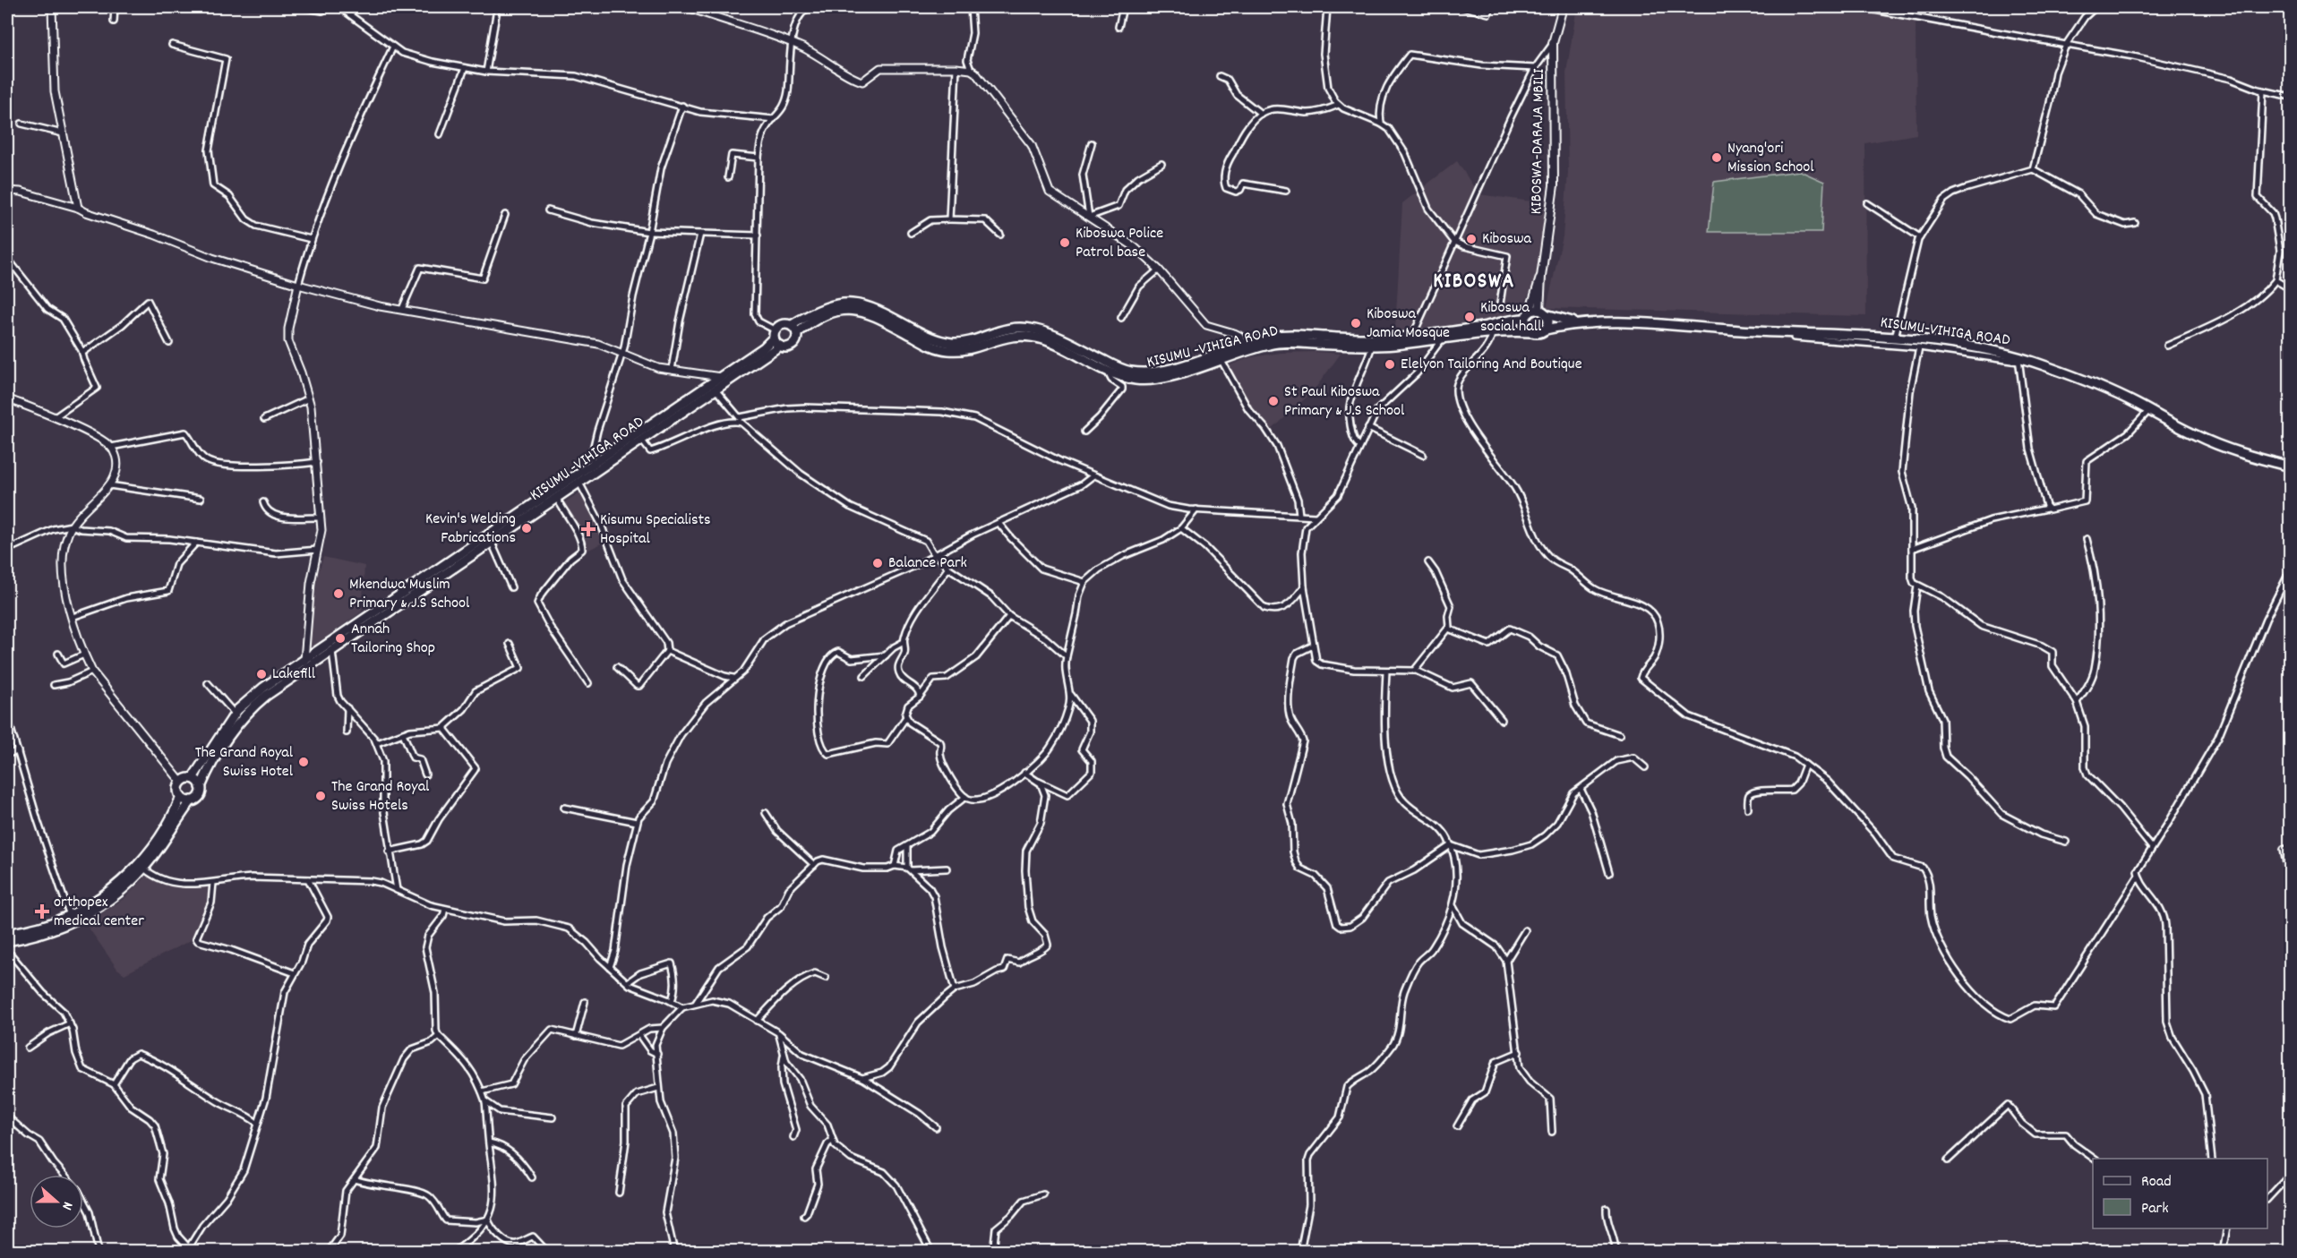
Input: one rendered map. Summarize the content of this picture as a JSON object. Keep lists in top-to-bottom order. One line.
{"streets":{"highway":["KISUMU-VIHIGA ROAD","KISUMU -VIHIGA ROAD"],"main road":["KIBOSWA-DARAJA MBILI"]},"districts":["KIBOSWA"],"places":{"other":["Nyang'ori Mission School","Kiboswa","Kiboswa Police Patrol base","Kiboswa social hall","Kiboswa Jamia Mosque","Elelyon Tailoring And Boutique","St Paul Kiboswa Primary & J.S School","Kevin's Welding Fabrications","Balance Park","Mkendwa Muslim Primary & J.S School","Annah Tailoring Shop","Lakefill","The Grand Royal Swiss Hotel","The Grand Royal Swiss Hotels"],"health":["Kisumu Specialists Hospital","orthopex medical center"]},"legend":["Road","Park"],"north":"right"}
